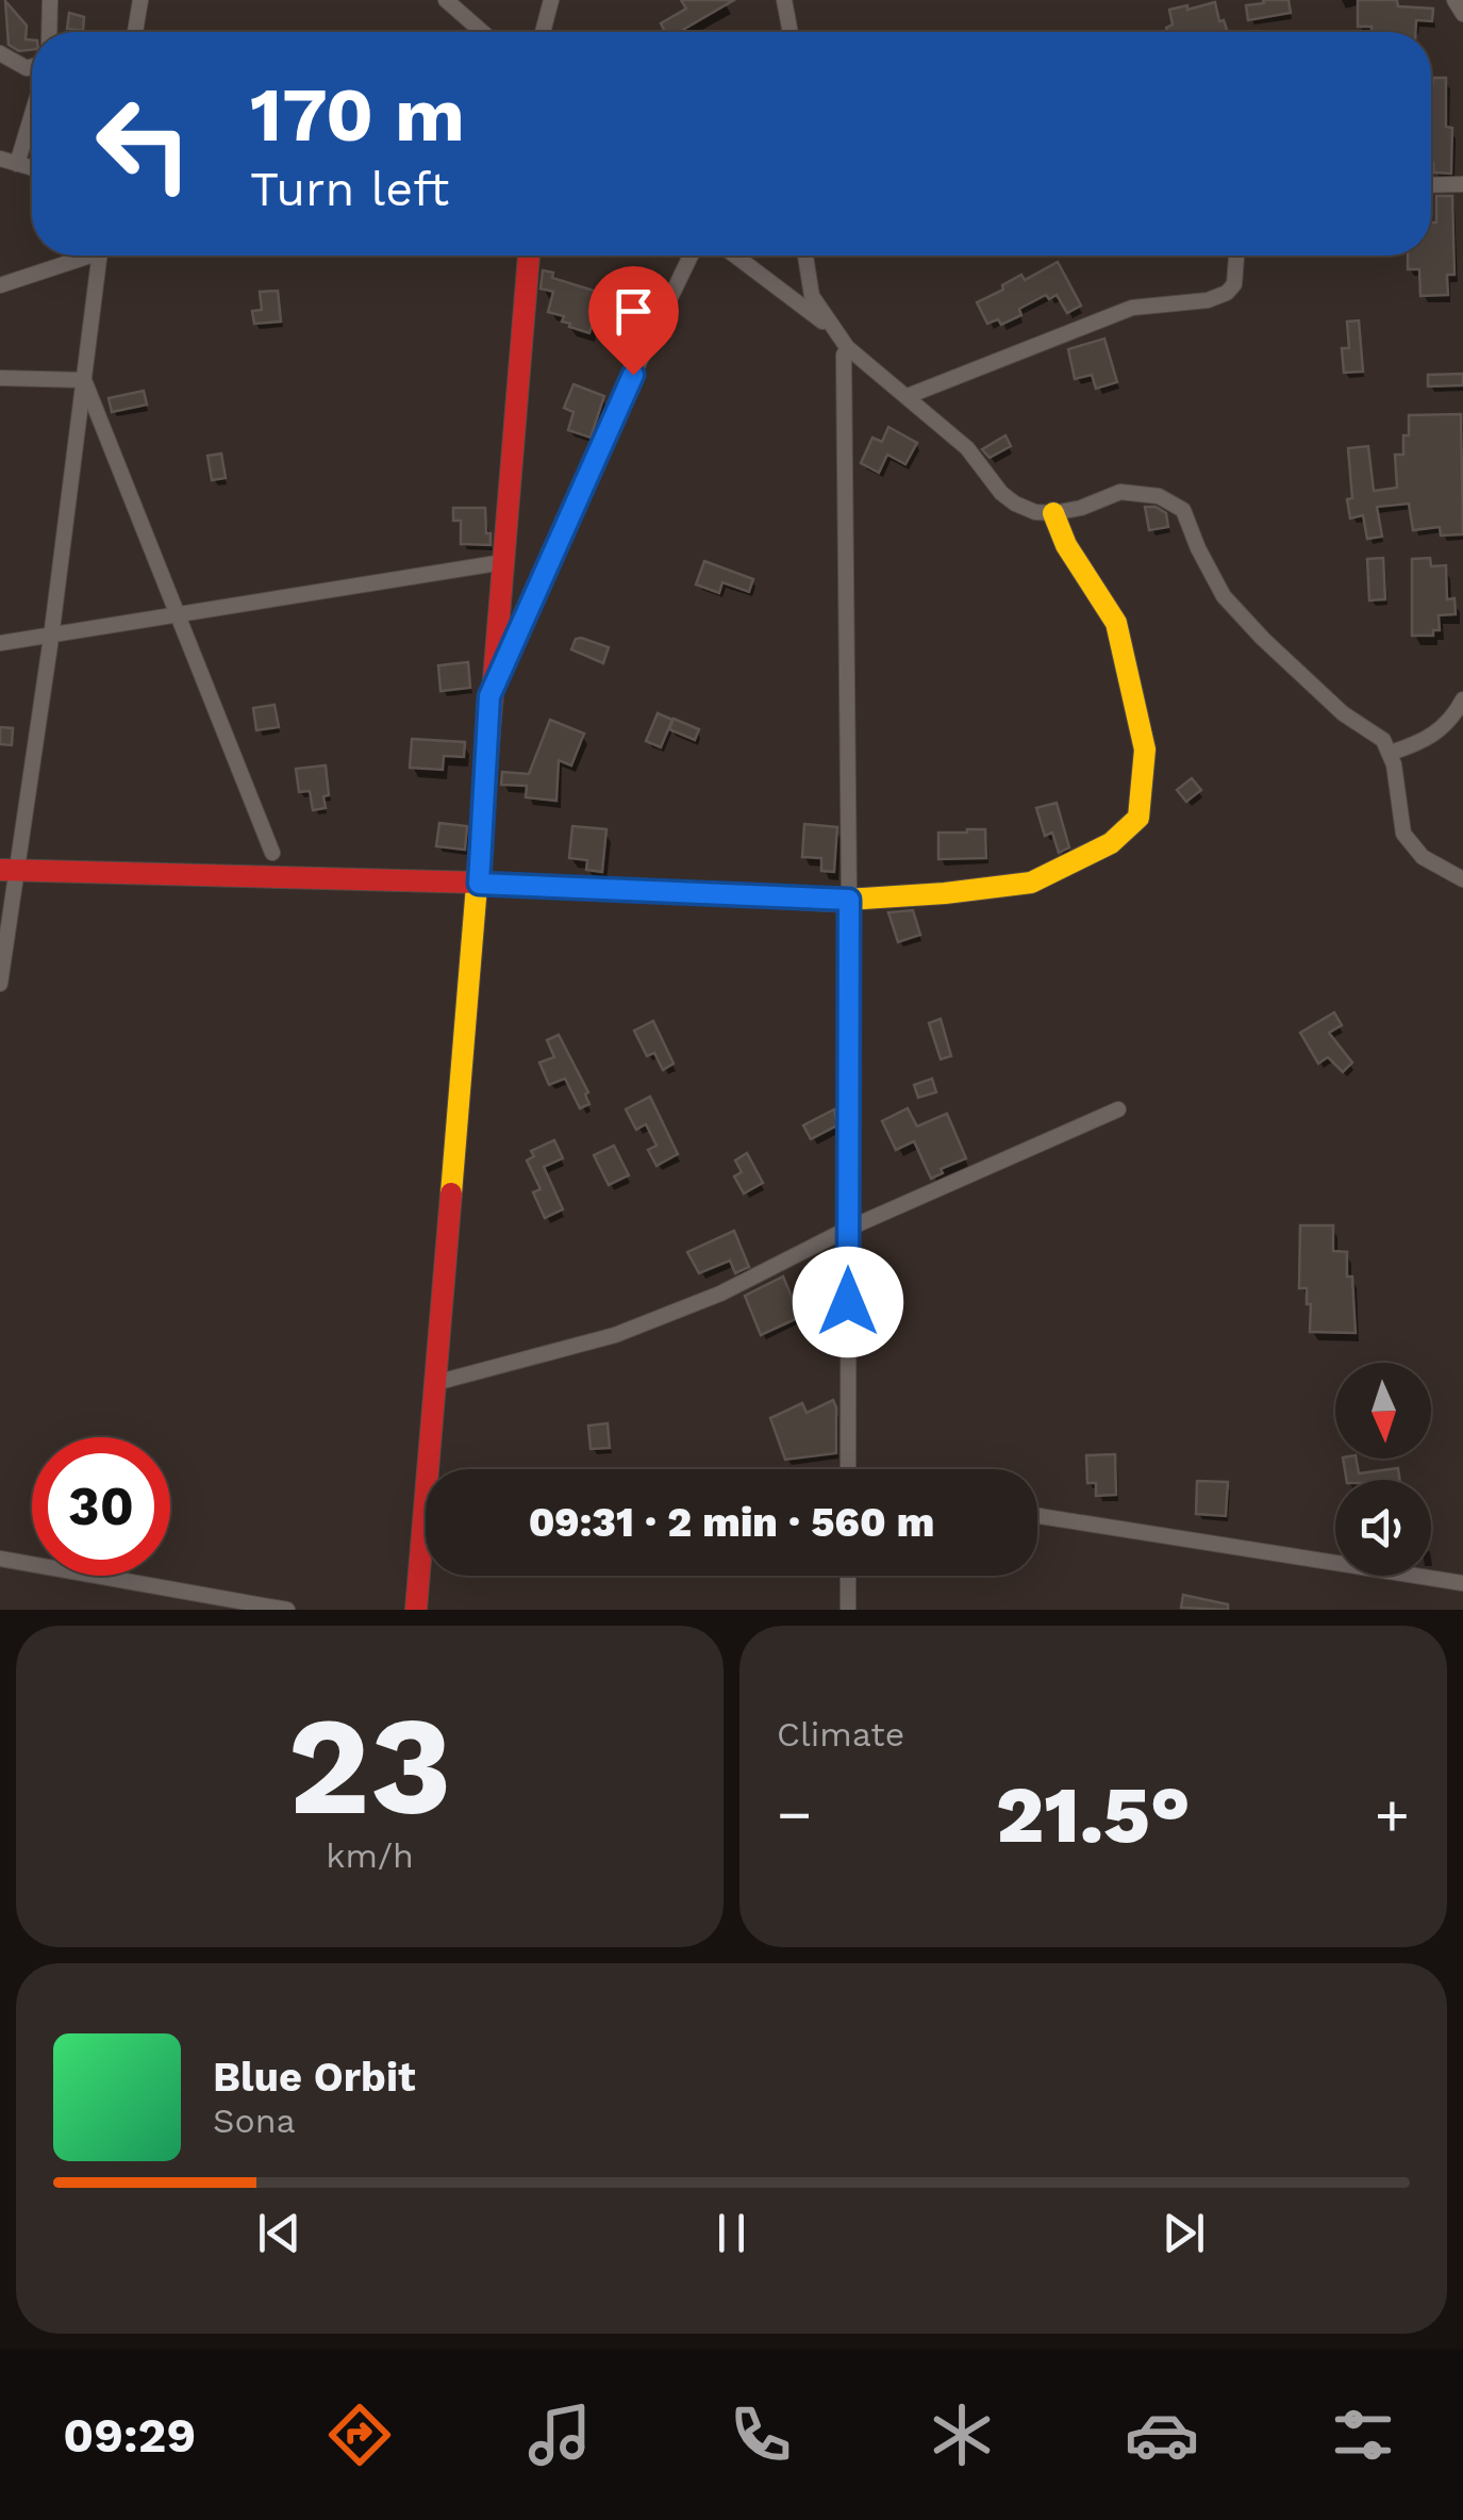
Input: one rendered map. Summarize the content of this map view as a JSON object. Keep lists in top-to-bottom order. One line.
{"north":"bottom","page":{"turn":["170 m","Turn left"],"limit":"30","trip":"09:31 · 2 min · 560 m","tile":[["23","km/h"],"Climate"],"heat":["−","21.5°","+"],"song":["Blue Orbit","Sona"],"tabs":"09:29"}}
